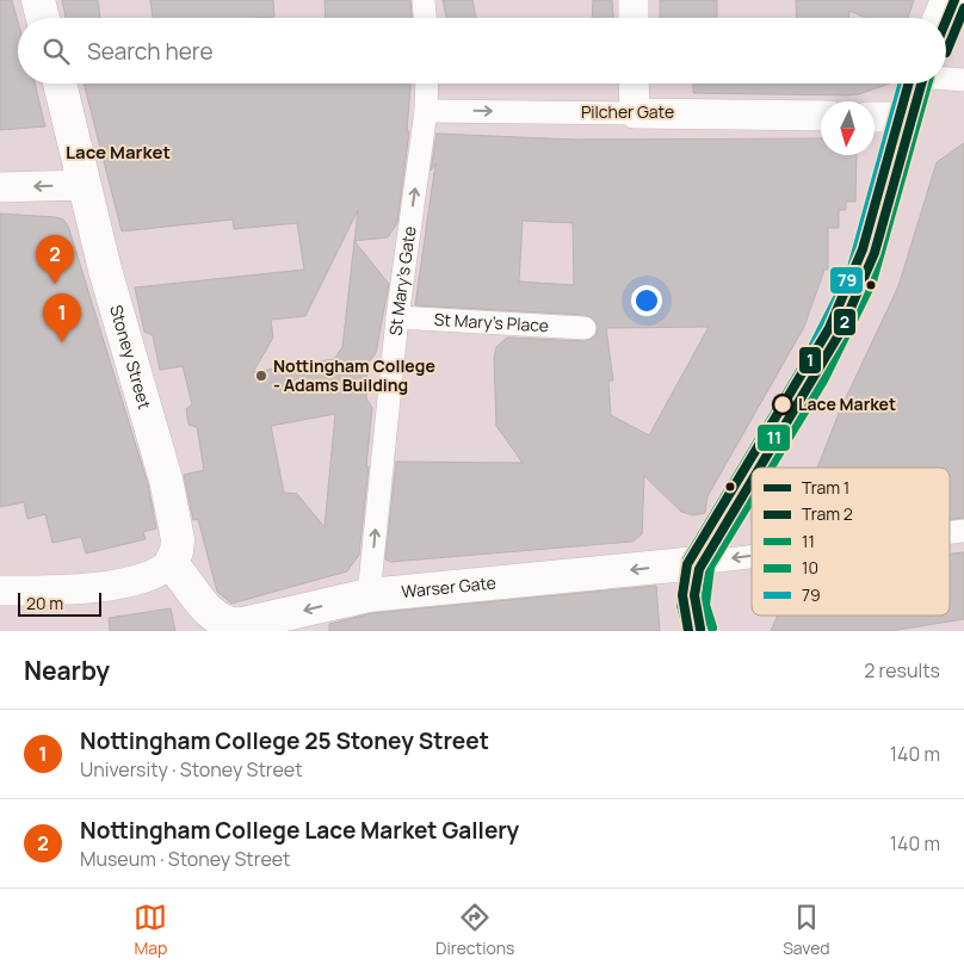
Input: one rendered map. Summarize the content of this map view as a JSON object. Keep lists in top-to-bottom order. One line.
{"streets":{"street":["Pilcher Gate","St Mary's Gate","St Mary's Place","Stoney Street","Warser Gate"]},"crossings":[["Pilcher Gate","St Mary's Gate"],["St Mary's Gate","St Mary's Place"],["St Mary's Gate","Warser Gate"]],"one_way":["Pilcher Gate","St Mary's Gate","Warser Gate"],"districts":["Lace Market"],"places":["Nottingham College - Adams Building","Lace Market"],"lines":["tram line 1","tram line 2","transit line 11","transit line 10","transit line 79"],"legend":["Tram 1","Tram 2","11","10","79"],"scale_bar":"20 m","north":"bottom","page":{"search":"Search here","pins":["2","1"],"scale":"20 m","heading":["Nearby","2 results"],"list":[{"mark":"1","name":"Nottingham College 25 Stoney Street","note":"University · Stoney Street","value":"140 m"},{"mark":"2","name":"Nottingham College Lace Market Gallery","note":"Museum · Stoney Street","value":"140 m"}],"nav":["Map","Directions","Saved"]}}
